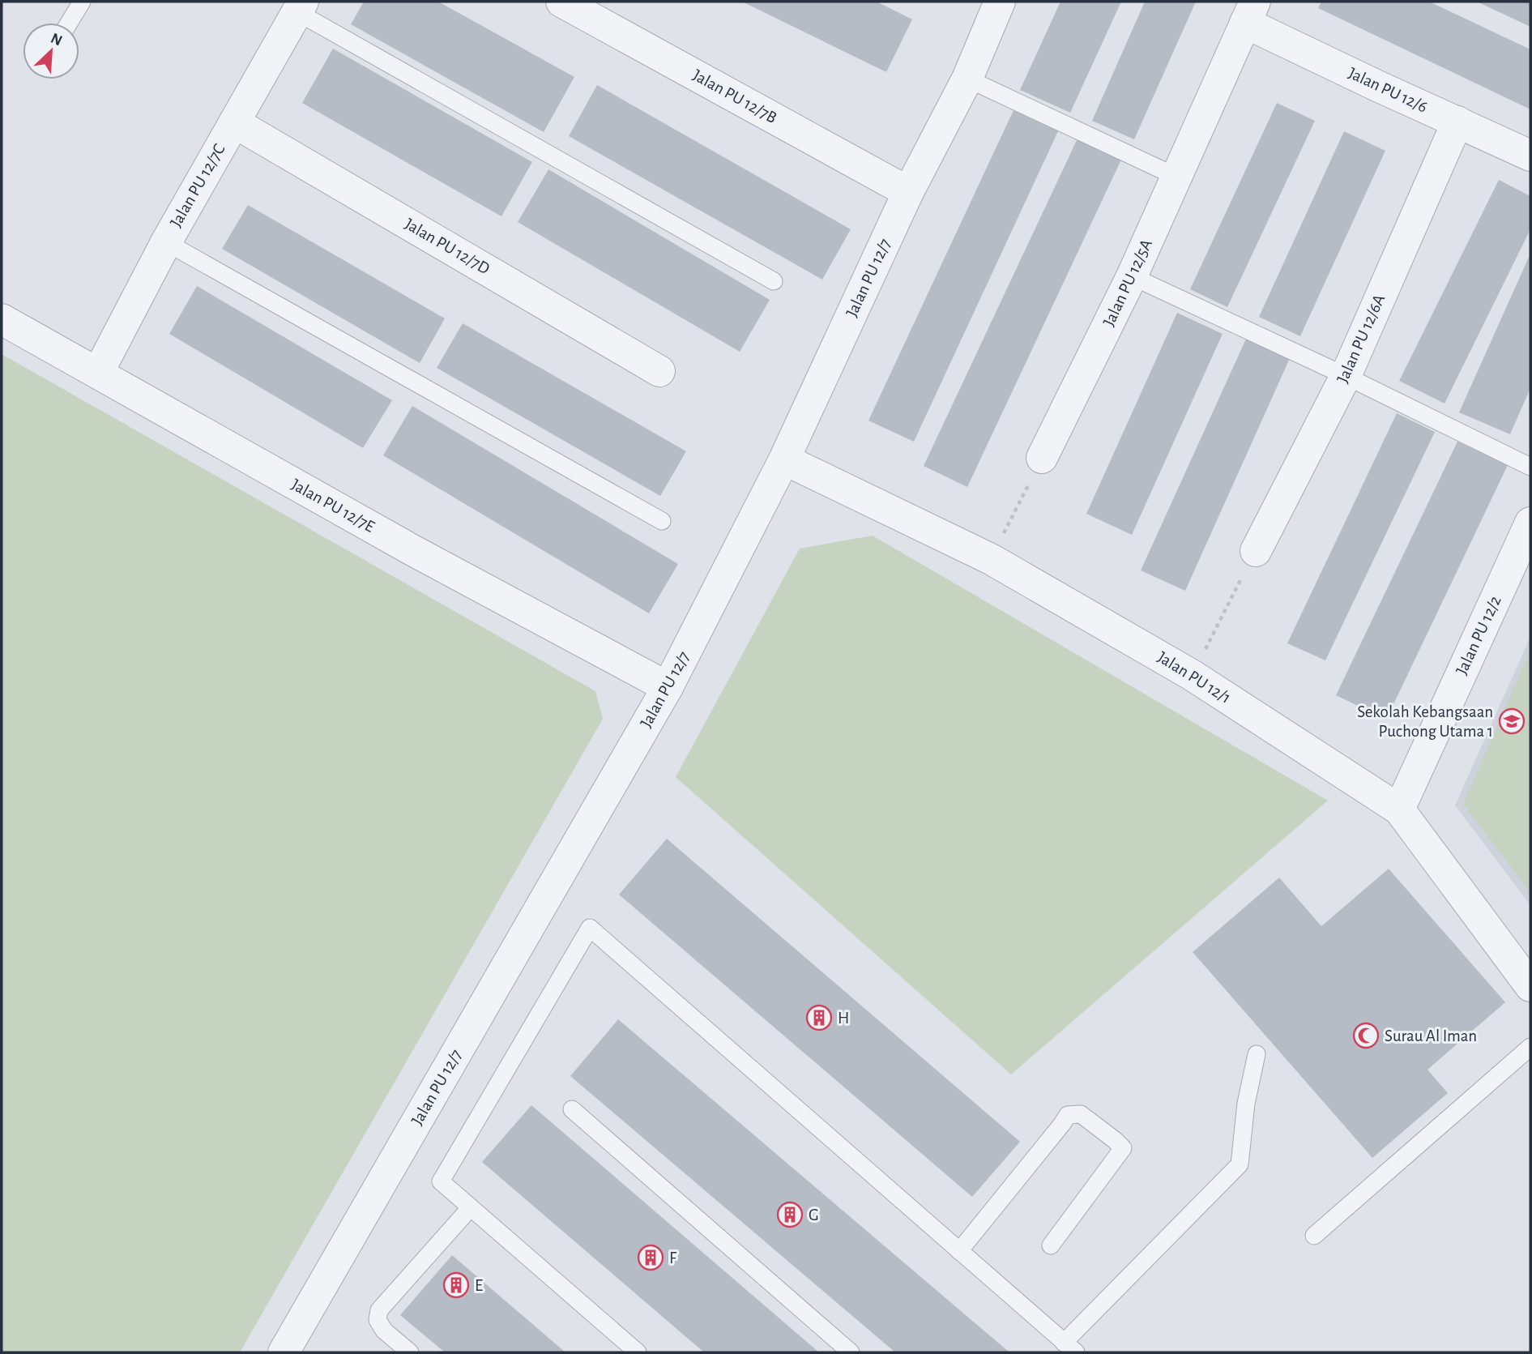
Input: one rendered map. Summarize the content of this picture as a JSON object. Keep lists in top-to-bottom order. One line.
{"streets":{"street":["Jalan PU 12/6","Jalan PU 12/7B","Jalan PU 12/7C","Jalan PU 12/7D","Jalan PU 12/7","Jalan PU 12/5A","Jalan PU 12/6A","Jalan PU 12/7E","Jalan PU 12/2","Jalan PU 12/1"]},"crossings":[["Jalan PU 12/6","Jalan PU 12/5A"],["Jalan PU 12/6","Jalan PU 12/6A"],["Jalan PU 12/7B","Jalan PU 12/7"],["Jalan PU 12/7C","Jalan PU 12/7D"],["Jalan PU 12/7C","Jalan PU 12/7E"],["Jalan PU 12/7","Jalan PU 12/7E"],["Jalan PU 12/7","Jalan PU 12/1"],["Jalan PU 12/2","Jalan PU 12/1"]],"places":{"school or university":["Sekolah Kebangsaan Puchong Utama 1"],"building":["H","G","F","E"],"mosque":["Surau Al Iman"]},"north":"top right"}
